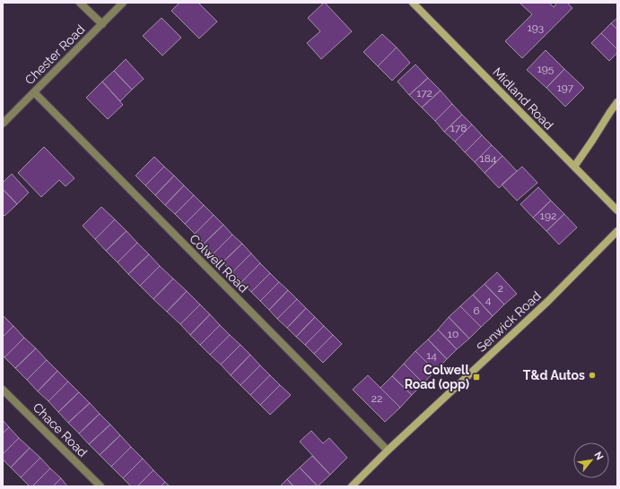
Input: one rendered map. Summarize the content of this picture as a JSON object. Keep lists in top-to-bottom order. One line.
{"streets":{"main road":["Midland Road","Senwick Road"],"street":["Chester Road","Colwell Road","Chace Road"]},"crossings":[["Chester Road","Colwell Road"],["Colwell Road","Senwick Road"]],"places":{"other":["T&d Autos"],"transit":["Colwell Road (opp)"]},"house_numbers":["193","195","197","172","178","184","192","2","4","6","10","14","22"],"north":"top right"}
